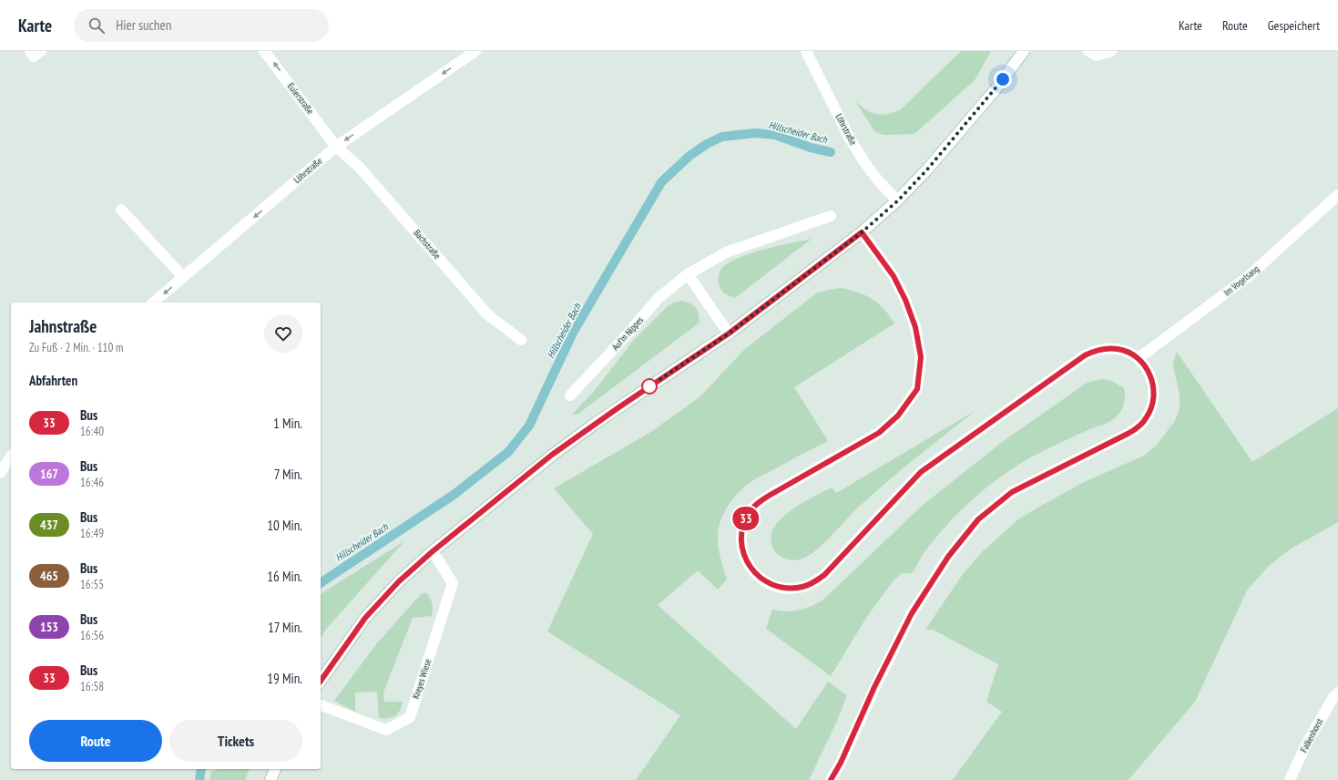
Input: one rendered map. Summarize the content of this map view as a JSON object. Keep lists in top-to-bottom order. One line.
{"streets":{"street":["Eulerstraße","Löhrstraße","Bachstraße","Im Vogelsang","Auf'm Nippes","Kreyes Wiese","Falkenhorst"]},"crossings":[["Eulerstraße","Löhrstraße"],["Eulerstraße","Bachstraße"],["Löhrstraße","Bachstraße"]],"one_way":["Eulerstraße","Löhrstraße"],"water":["Hillscheider Bach"],"lines":["bus line 33"],"page":{"header":"Karte","search":"Hier suchen","nav":["Karte","Route","Gespeichert"],"on_map":"33","heading":[["Jahnstraße","Zu Fuß · 2 Min. · 110 m"],"Abfahrten"],"list":[{"mark":"33","name":"Bus","note":"16:40","value":"1 Min."},{"mark":"167","name":"Bus","note":"16:46","value":"7 Min."},{"mark":"437","name":"Bus","note":"16:49","value":"10 Min."},{"mark":"465","name":"Bus","note":"16:55","value":"16 Min."},{"mark":"153","name":"Bus","note":"16:56","value":"17 Min."},{"mark":"33","name":"Bus","note":"16:58","value":"19 Min."}],"buttons":["Route","Tickets"]}}
